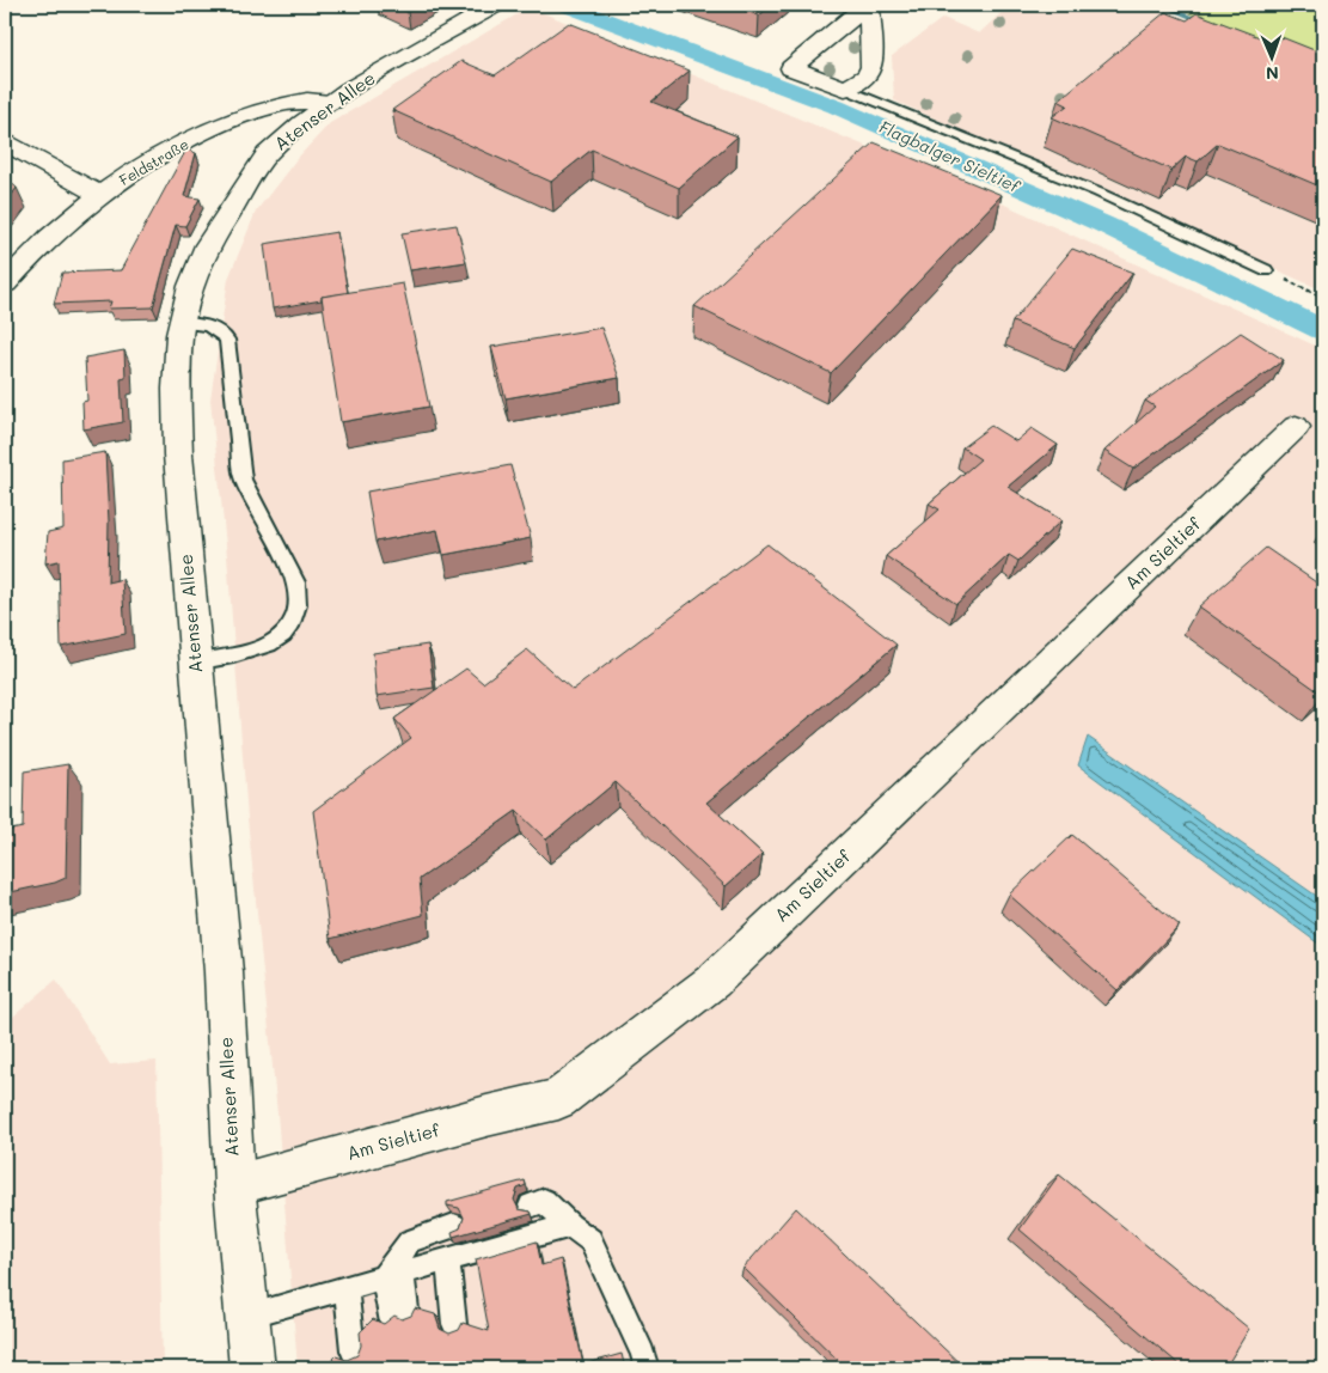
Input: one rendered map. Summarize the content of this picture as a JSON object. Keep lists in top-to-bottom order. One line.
{"streets":{"street":["Atenser Allee","Feldstraße","Am Sieltief"]},"crossings":[["Atenser Allee","Feldstraße"],["Atenser Allee","Am Sieltief"]],"water":["Flagbalger Sieltief"],"north":"bottom"}
